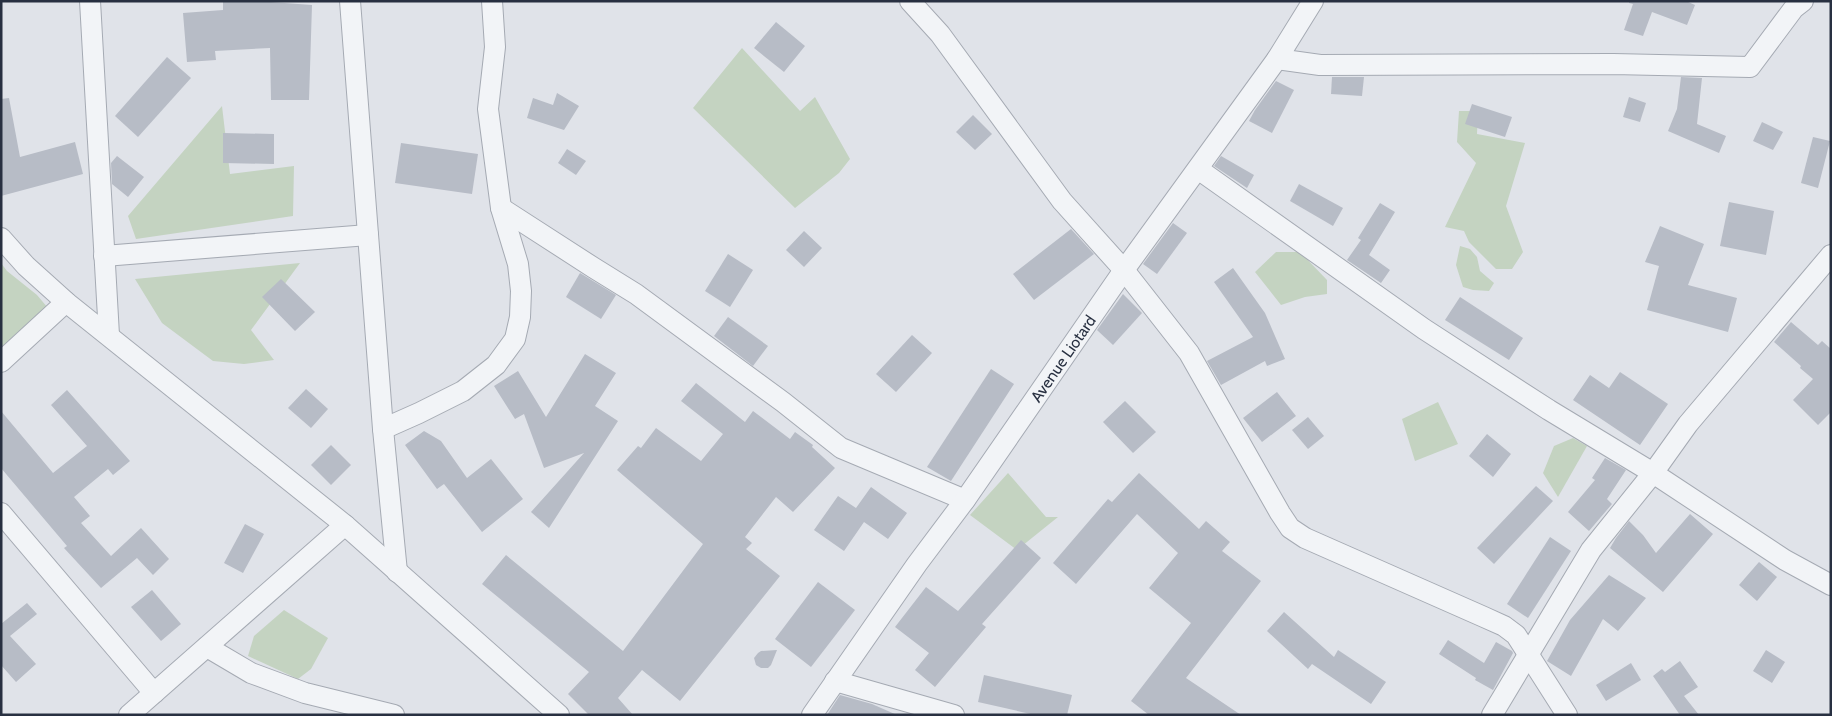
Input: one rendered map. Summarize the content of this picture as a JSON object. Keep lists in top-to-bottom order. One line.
{"streets":{"street":["Avenue Liotard"]}}
